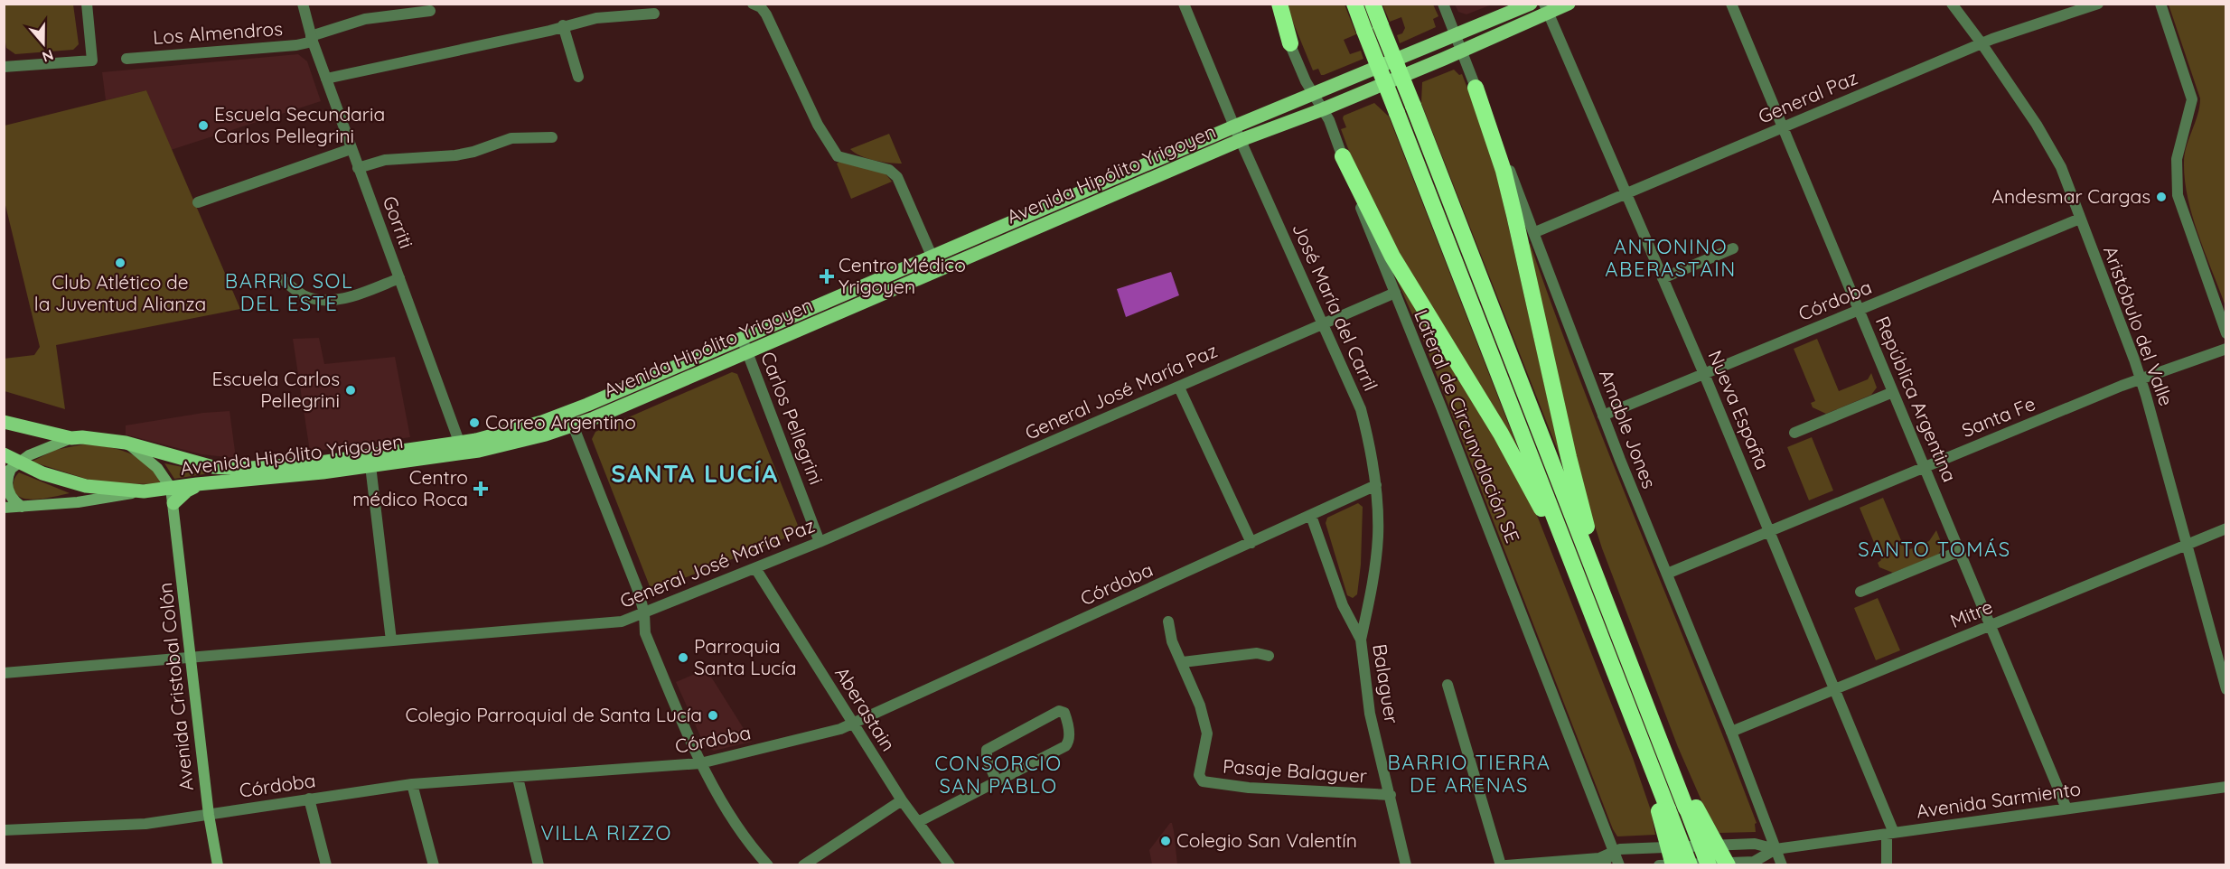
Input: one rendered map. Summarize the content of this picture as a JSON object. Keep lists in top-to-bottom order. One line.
{"streets":{"main road":["Avenida Hipólito Yrigoyen","Avenida Cristobal Colón"],"street":["Los Almendros","General Paz","Gorriti","Córdoba","José María del Carril","Aristóbulo del Valle","General José María Paz","República Argentina","Nueva España","Santa Fe","Carlos Pellegrini","Lateral de Circunvalación SE","Amable Jones","Mitre","Balaguer","Aberastain","Pasaje Balaguer","Avenida Sarmiento"]},"crossings":[["Los Almendros","Gorriti"],["General Paz","Aristóbulo del Valle"],["General Paz","República Argentina"],["General Paz","Nueva España"],["General Paz","Amable Jones"],["Avenida Hipólito Yrigoyen","Gorriti"],["Avenida Hipólito Yrigoyen","José María del Carril"],["Avenida Hipólito Yrigoyen","Nueva España"],["Avenida Hipólito Yrigoyen","Carlos Pellegrini"],["Avenida Hipólito Yrigoyen","Lateral de Circunvalación SE"],["Avenida Hipólito Yrigoyen","Amable Jones"],["Avenida Hipólito Yrigoyen","Avenida Cristobal Colón"],["Córdoba","José María del Carril"],["Córdoba","Aristóbulo del Valle"],["Córdoba","República Argentina"],["Córdoba","Nueva España"],["Córdoba","Amable Jones"],["Córdoba","Balaguer"],["Córdoba","Avenida Cristobal Colón"],["Córdoba","Aberastain"],["José María del Carril","General José María Paz"],["José María del Carril","Balaguer"],["Aristóbulo del Valle","Santa Fe"],["Aristóbulo del Valle","Mitre"],["General José María Paz","Carlos Pellegrini"],["General José María Paz","Lateral de Circunvalación SE"],["General José María Paz","Avenida Cristobal Colón"],["General José María Paz","Aberastain"],["República Argentina","Santa Fe"],["República Argentina","Mitre"],["República Argentina","Avenida Sarmiento"],["Nueva España","Santa Fe"],["Nueva España","Mitre"],["Nueva España","Avenida Sarmiento"],["Santa Fe","Amable Jones"],["Lateral de Circunvalación SE","Avenida Sarmiento"],["Amable Jones","Mitre"],["Amable Jones","Avenida Sarmiento"],["Balaguer","Pasaje Balaguer"]],"districts":["ANTONINO ABERASTAIN","BARRIO SOL DEL ESTE","SANTA LUCÍA","SANTO TOMÁS","BARRIO TIERRA DE ARENAS","CONSORCIO SAN PABLO","VILLA RIZZO"],"places":{"other":["Escuela Secundaria Carlos Pellegrini","Andesmar Cargas","Club Atlético de la Juventud Alianza","Escuela Carlos Pellegrini","Correo Argentino","Parroquia Santa Lucía","Colegio Parroquial de Santa Lucía","Colegio San Valentín"],"health":["Centro Médico Yrigoyen","Centro médico Roca"]},"north":"bottom"}
